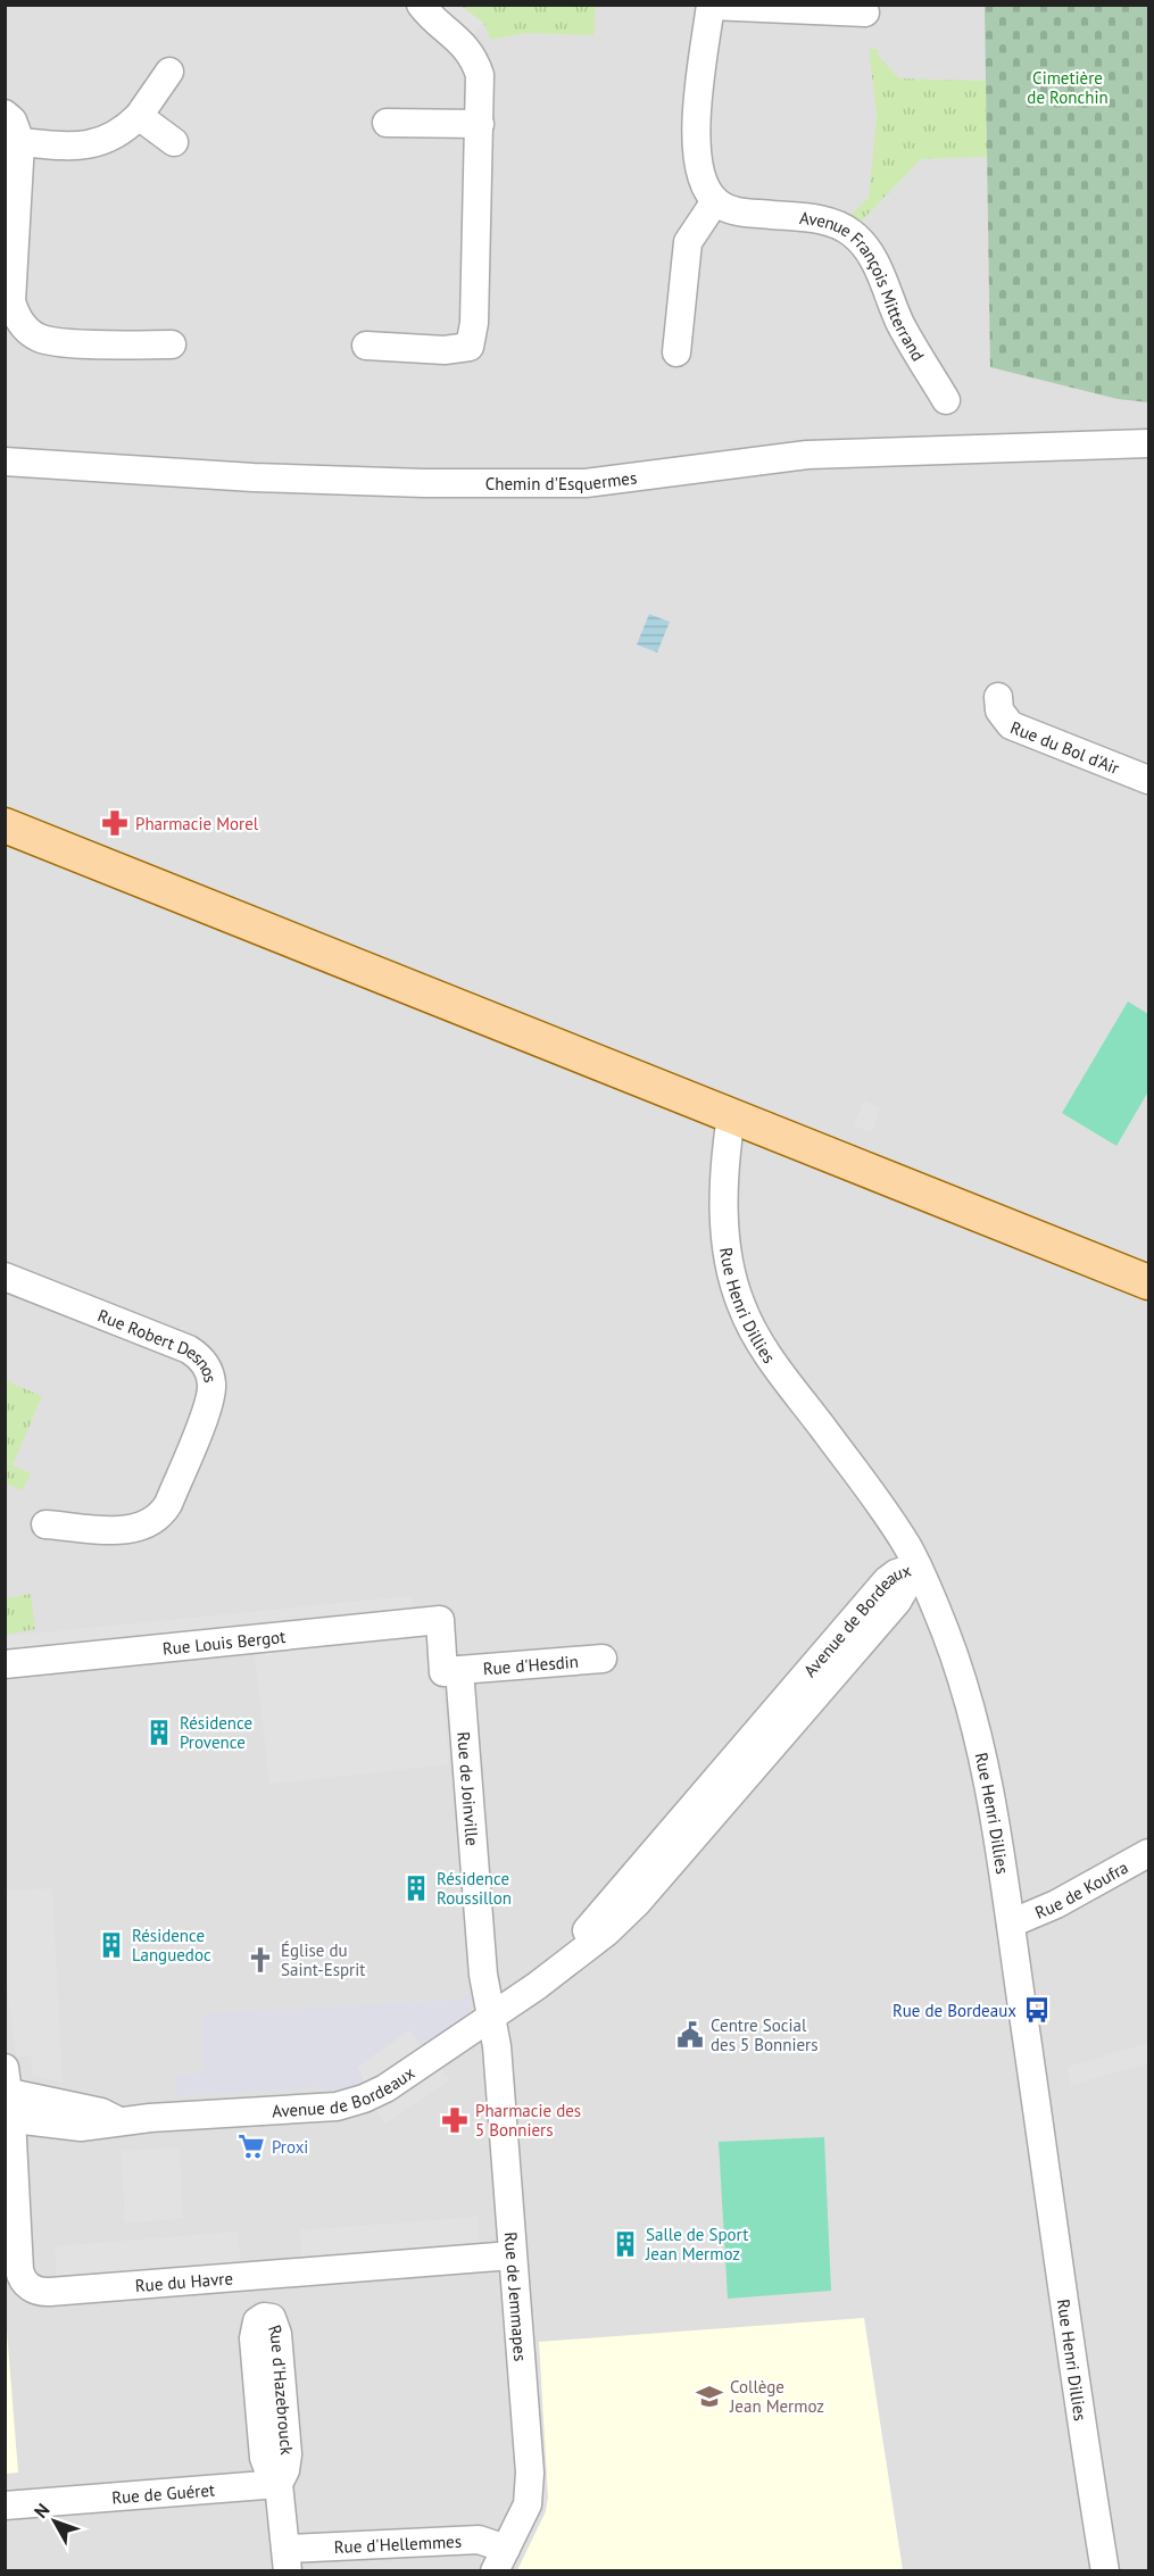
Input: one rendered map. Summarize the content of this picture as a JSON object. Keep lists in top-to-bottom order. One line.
{"streets":{"street":["Avenue François Mitterrand","Chemin d'Esquermes","Rue du Bol d'Air","Rue Henri Dillies","Rue Robert Desnos","Avenue de Bordeaux","Rue Louis Bergot","Rue d'Hesdin","Rue de Joinville","Rue de Koufra","Rue du Havre","Rue de Jemmapes","Rue d'Hazebrouck","Rue de Guéret","Rue d'Hellemmes"]},"crossings":[["Rue Henri Dillies","Avenue de Bordeaux"],["Rue Henri Dillies","Rue de Koufra"],["Avenue de Bordeaux","Rue de Joinville"],["Avenue de Bordeaux","Rue du Havre"],["Avenue de Bordeaux","Rue de Jemmapes"],["Rue Louis Bergot","Rue d'Hesdin"],["Rue Louis Bergot","Rue de Joinville"],["Rue d'Hesdin","Rue de Joinville"],["Rue de Joinville","Rue de Jemmapes"],["Rue du Havre","Rue de Jemmapes"],["Rue de Jemmapes","Rue d'Hellemmes"],["Rue d'Hazebrouck","Rue de Guéret"],["Rue d'Hazebrouck","Rue d'Hellemmes"]],"parks":["Cimetière de Ronchin"],"places":{"pharmacy":["Pharmacie Morel","Pharmacie des 5 Bonniers"],"building":["Résidence Provence","Résidence Roussillon","Résidence Languedoc","Salle de Sport Jean Mermoz"],"church":["Église du Saint-Esprit"],"bus stop":["Rue de Bordeaux"],"public building":["Centre Social des 5 Bonniers"],"supermarket":["Proxi"],"school or university":["Collège Jean Mermoz"]},"north":"top left"}
